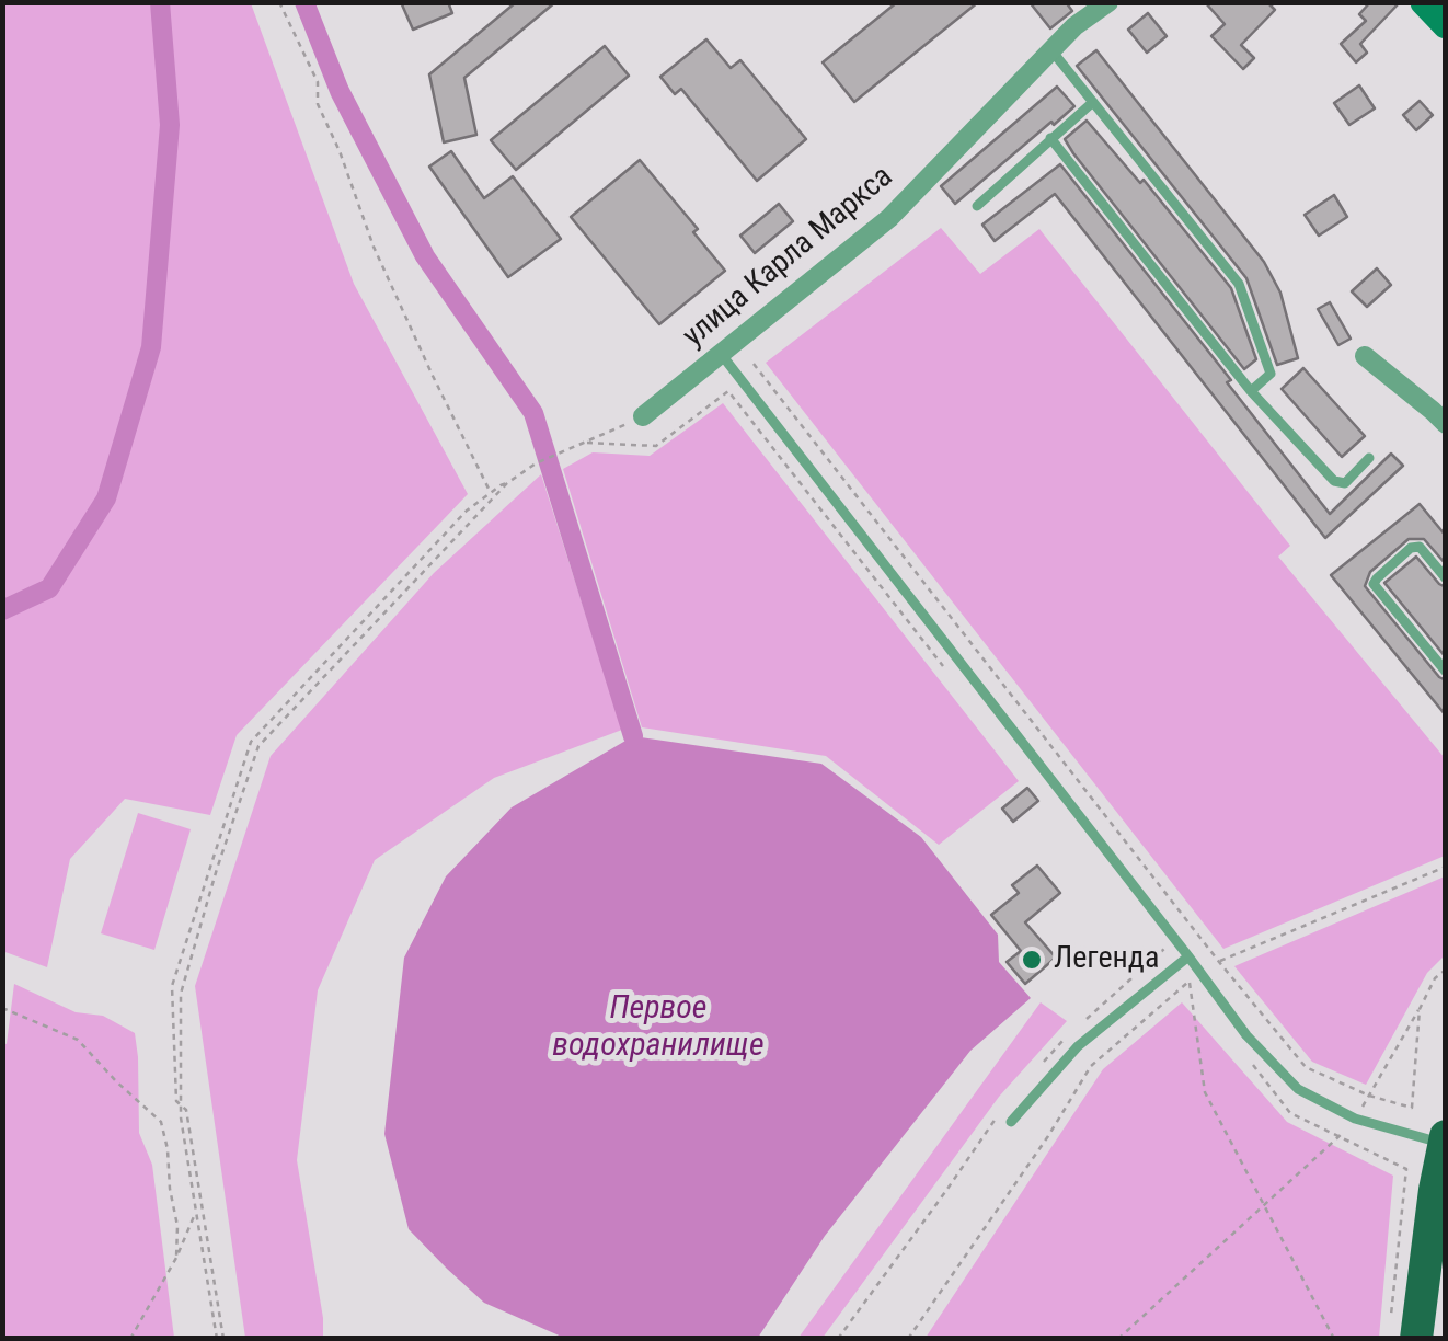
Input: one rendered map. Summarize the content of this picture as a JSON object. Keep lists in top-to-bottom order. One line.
{"streets":{"street":["улица Карла Маркса"]},"water":["Первое водохранилище"],"places":["Легенда"]}
